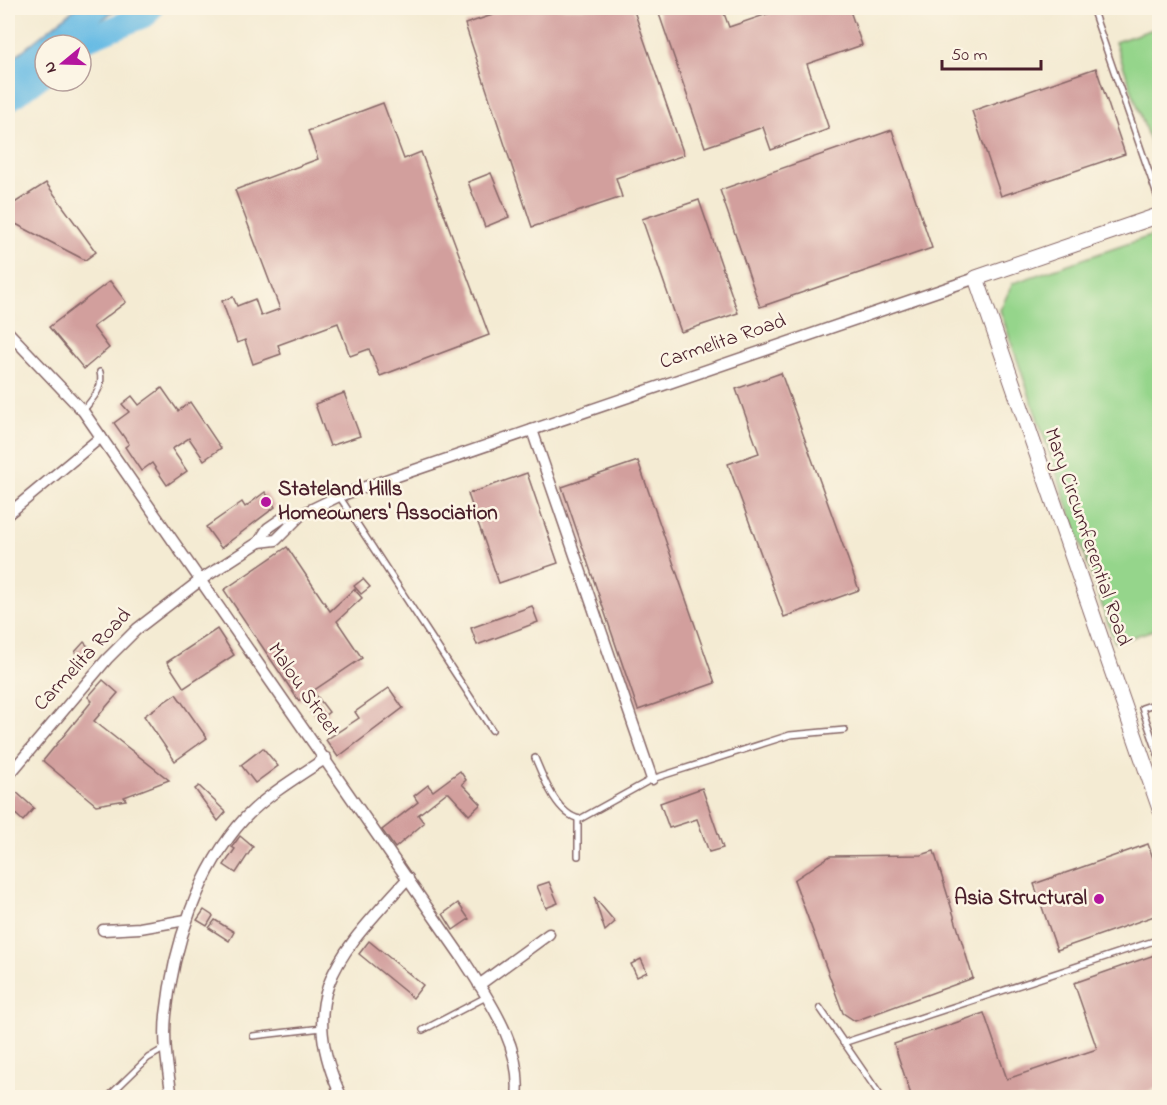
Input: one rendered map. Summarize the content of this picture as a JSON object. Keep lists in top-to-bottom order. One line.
{"streets":{"street":["Carmelita Road","Mary Circumferential Road","Malou Street"]},"crossings":[["Carmelita Road","Mary Circumferential Road"],["Carmelita Road","Malou Street"]],"places":["Stateland Hills Homeowners' Association","Asia Structural"],"scale_bar":"50 m","north":"left"}
